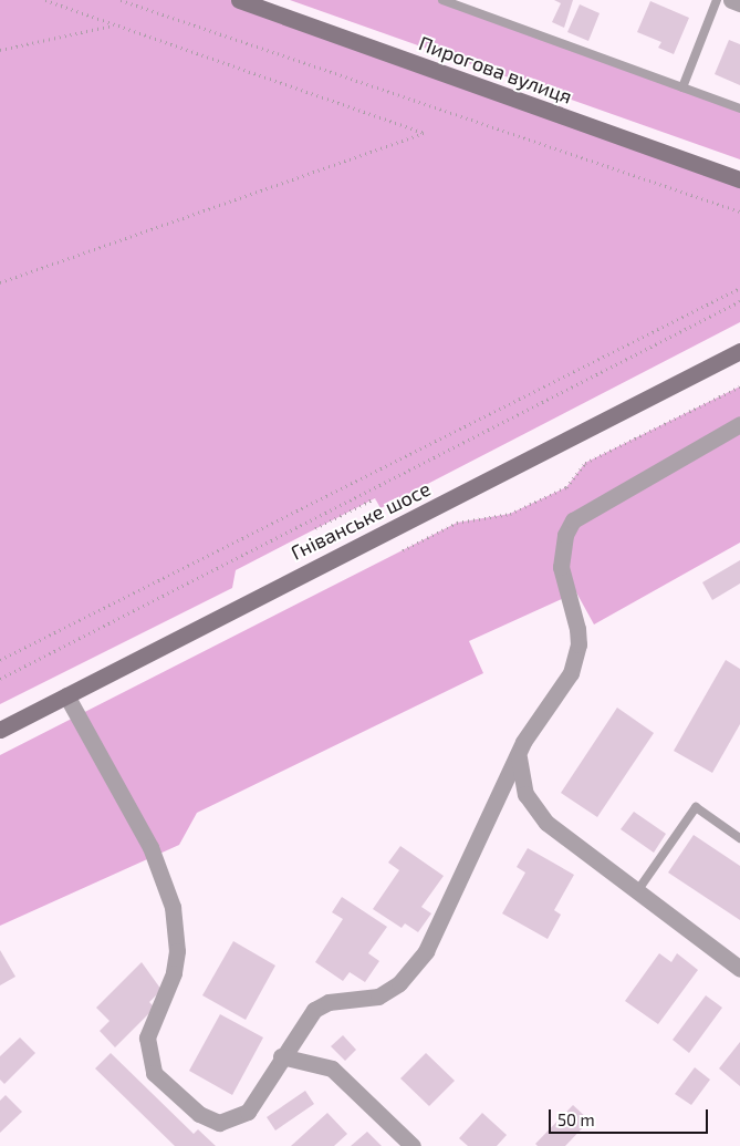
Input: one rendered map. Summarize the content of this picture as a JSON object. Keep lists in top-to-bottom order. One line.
{"streets":{"main road":["Пирогова вулиця","Гніванське шосе"]},"scale_bar":"50 m"}
